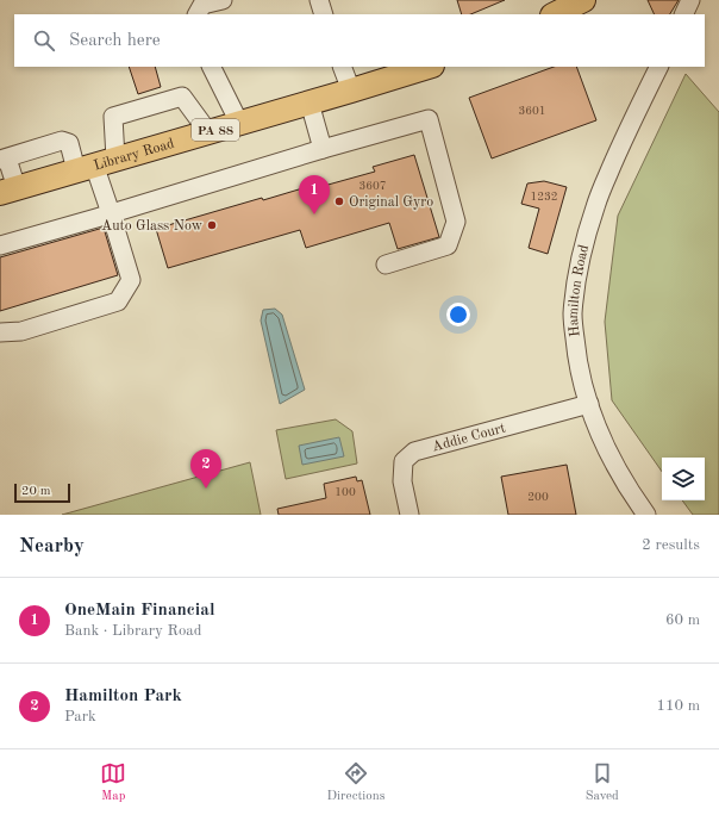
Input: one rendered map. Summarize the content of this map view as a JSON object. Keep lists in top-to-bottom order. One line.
{"streets":{"main road":["PA 88","Library Road"],"street":["Hamilton Road","Addie Court"]},"crossings":[["Hamilton Road","Addie Court"]],"places":["Original Gyro","Auto Glass Now"],"house_numbers":["3601","3607","1232","100","200"],"scale_bar":"20 m","page":{"search":"Search here","pins":["1","2"],"scale":"20 m","heading":["Nearby","2 results"],"list":[{"mark":"1","name":"OneMain Financial","note":"Bank · Library Road","value":"60 m"},{"mark":"2","name":"Hamilton Park","note":"Park","value":"110 m"}],"nav":["Map","Directions","Saved"]}}
